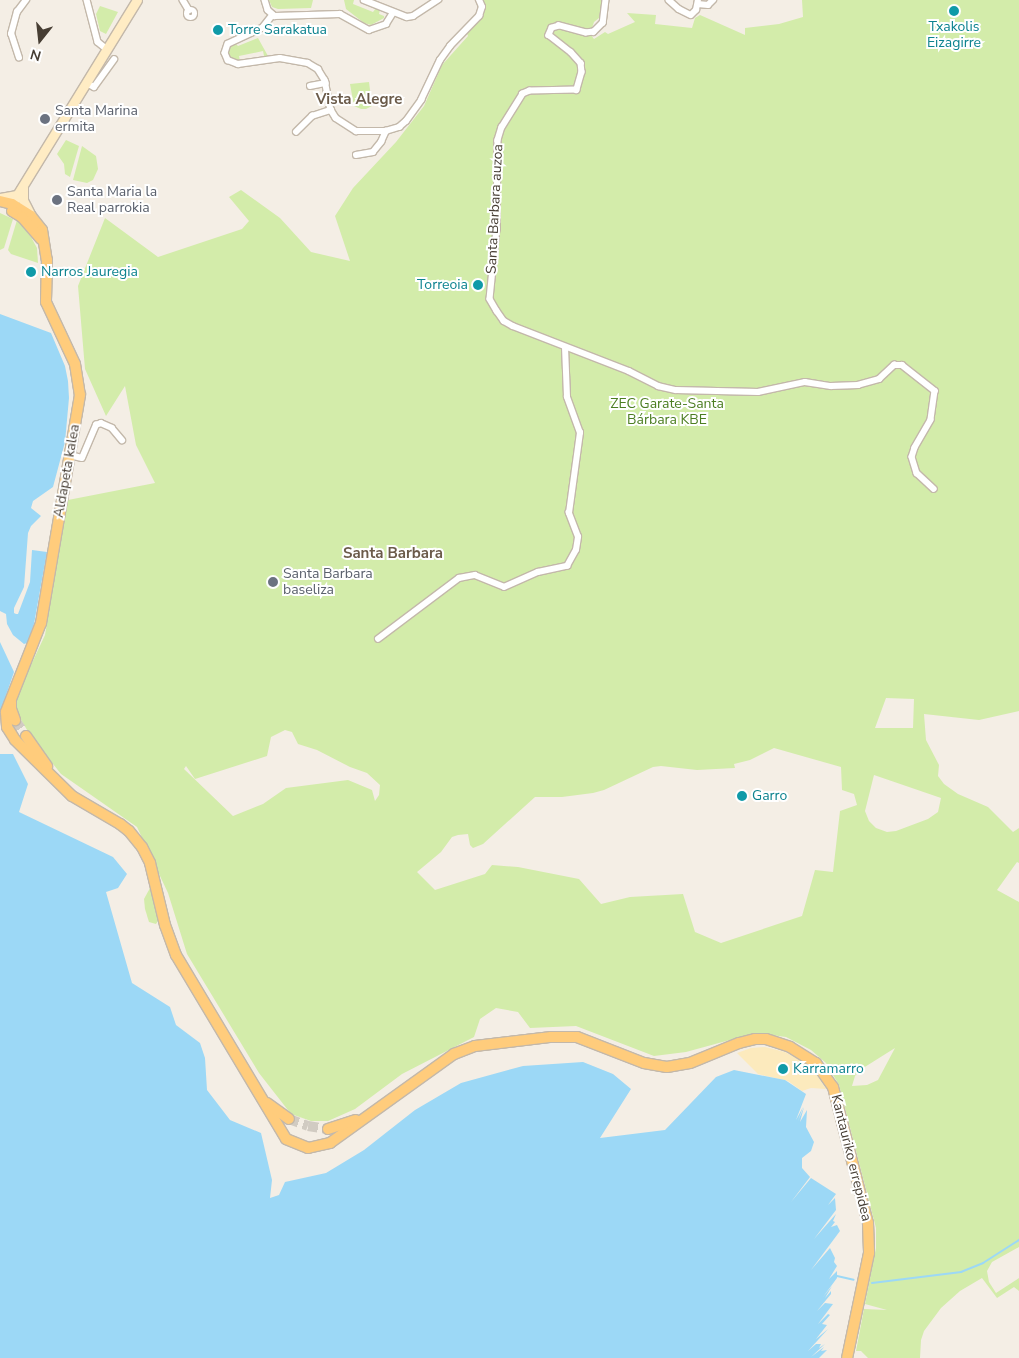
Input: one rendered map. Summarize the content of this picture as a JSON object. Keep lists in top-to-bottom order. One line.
{"streets":{"highway":["Aldapeta kalea","Kantauriko errepidea"],"street":["Santa Barbara auzoa"]},"districts":["Vista Alegre","Santa Barbara"],"parks":["ZEC Garate-Santa Bárbara KBE"],"places":["Txakolis Eizagirre","Torre Sarakatua","Santa Marina ermita","Santa Maria la Real parrokia","Narros Jauregia","Torreoia","Santa Barbara baseliza","Garro","Karramarro"],"north":"bottom"}
